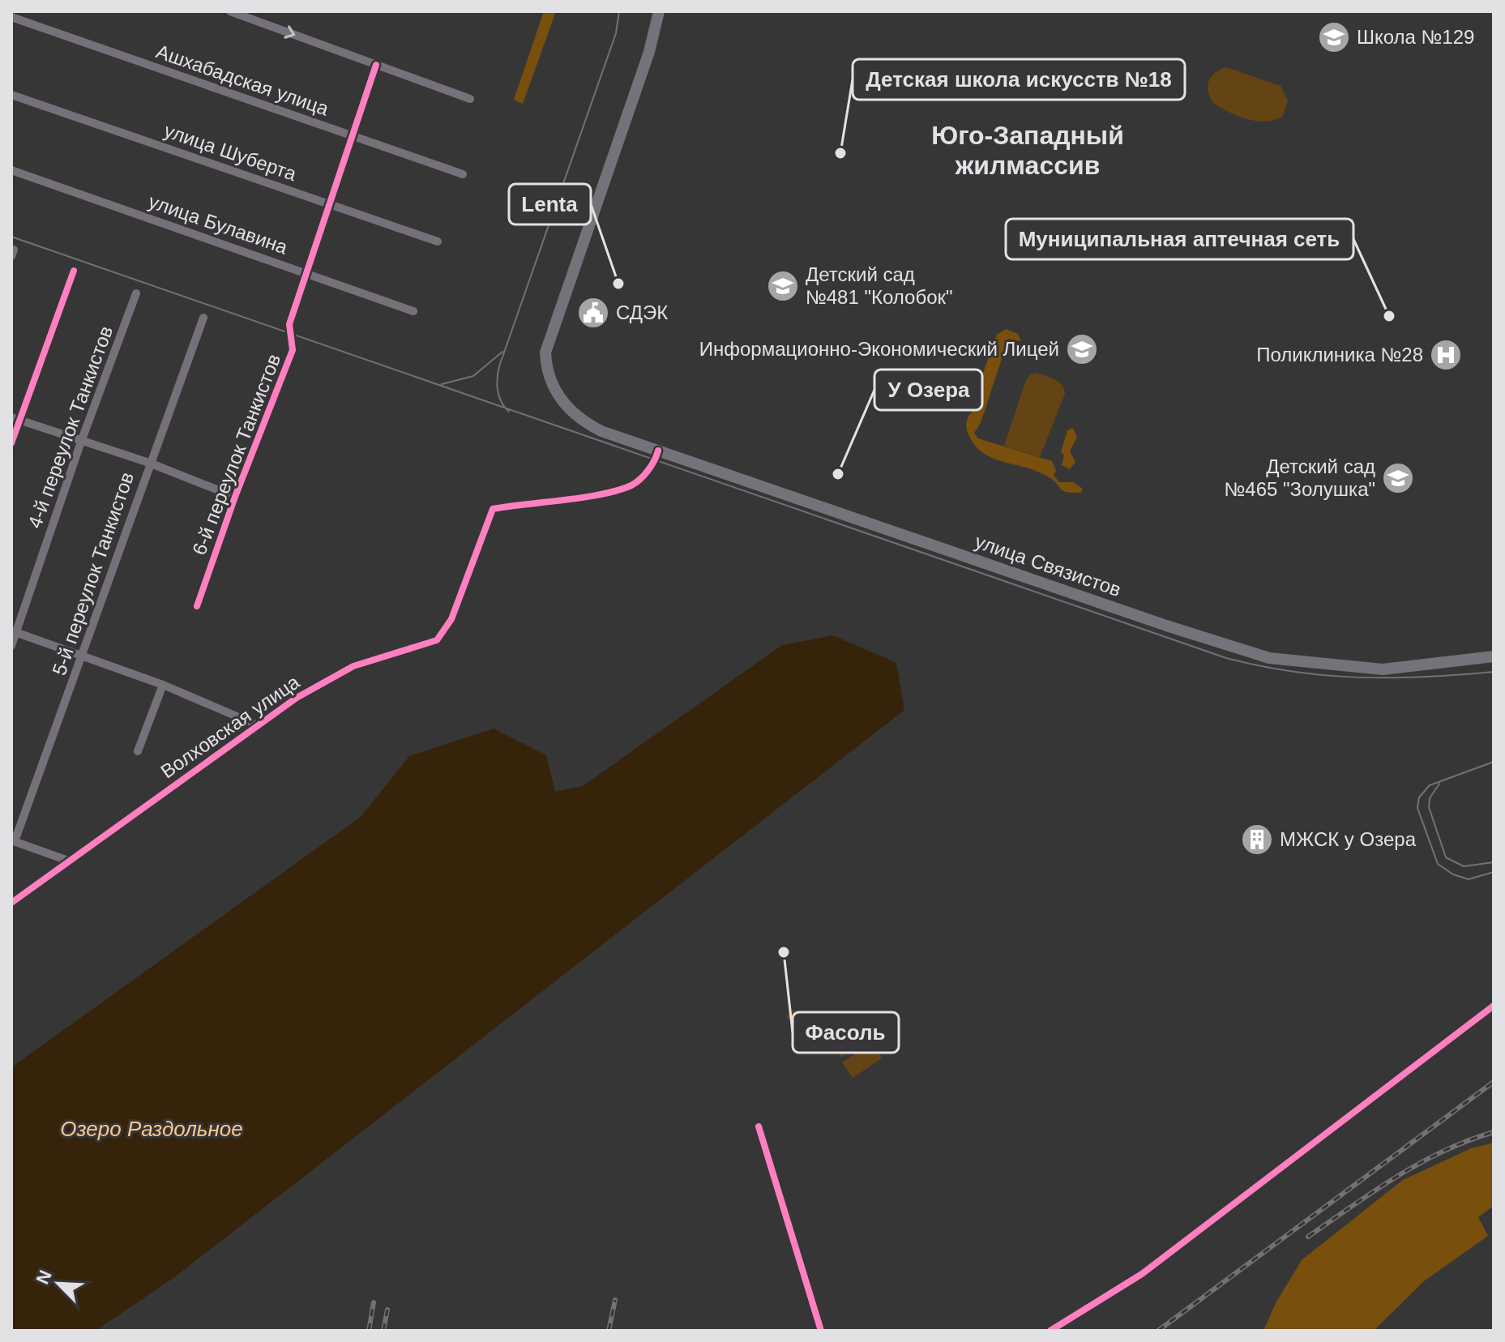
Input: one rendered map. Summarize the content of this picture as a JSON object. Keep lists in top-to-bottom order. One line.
{"streets":{"main road":["улица Связистов"],"street":["Ашхабадская улица","улица Шуберта","улица Булавина","4-й переулок Танкистов","6-й переулок Танкистов","5-й переулок Танкистов","Волховская улица"]},"crossings":[["улица Булавина","6-й переулок Танкистов"],["улица Связистов","Волховская улица"]],"districts":["Юго-Западный жилмассив"],"water":["Озеро Раздольное"],"places":{"school or university":["Школа №129","Детский сад №481 \"Колобок\"","Информационно-Экономический Лицей","Детский сад №465 \"Золушка\""],"other":["Детская школа искусств №18","Lenta","Муниципальная аптечная сеть","У Озера","Фасоль"],"public building":["СДЭК"],"hospital":["Поликлиника №28"],"building":["МЖСК у Озера"]},"north":"top left"}
